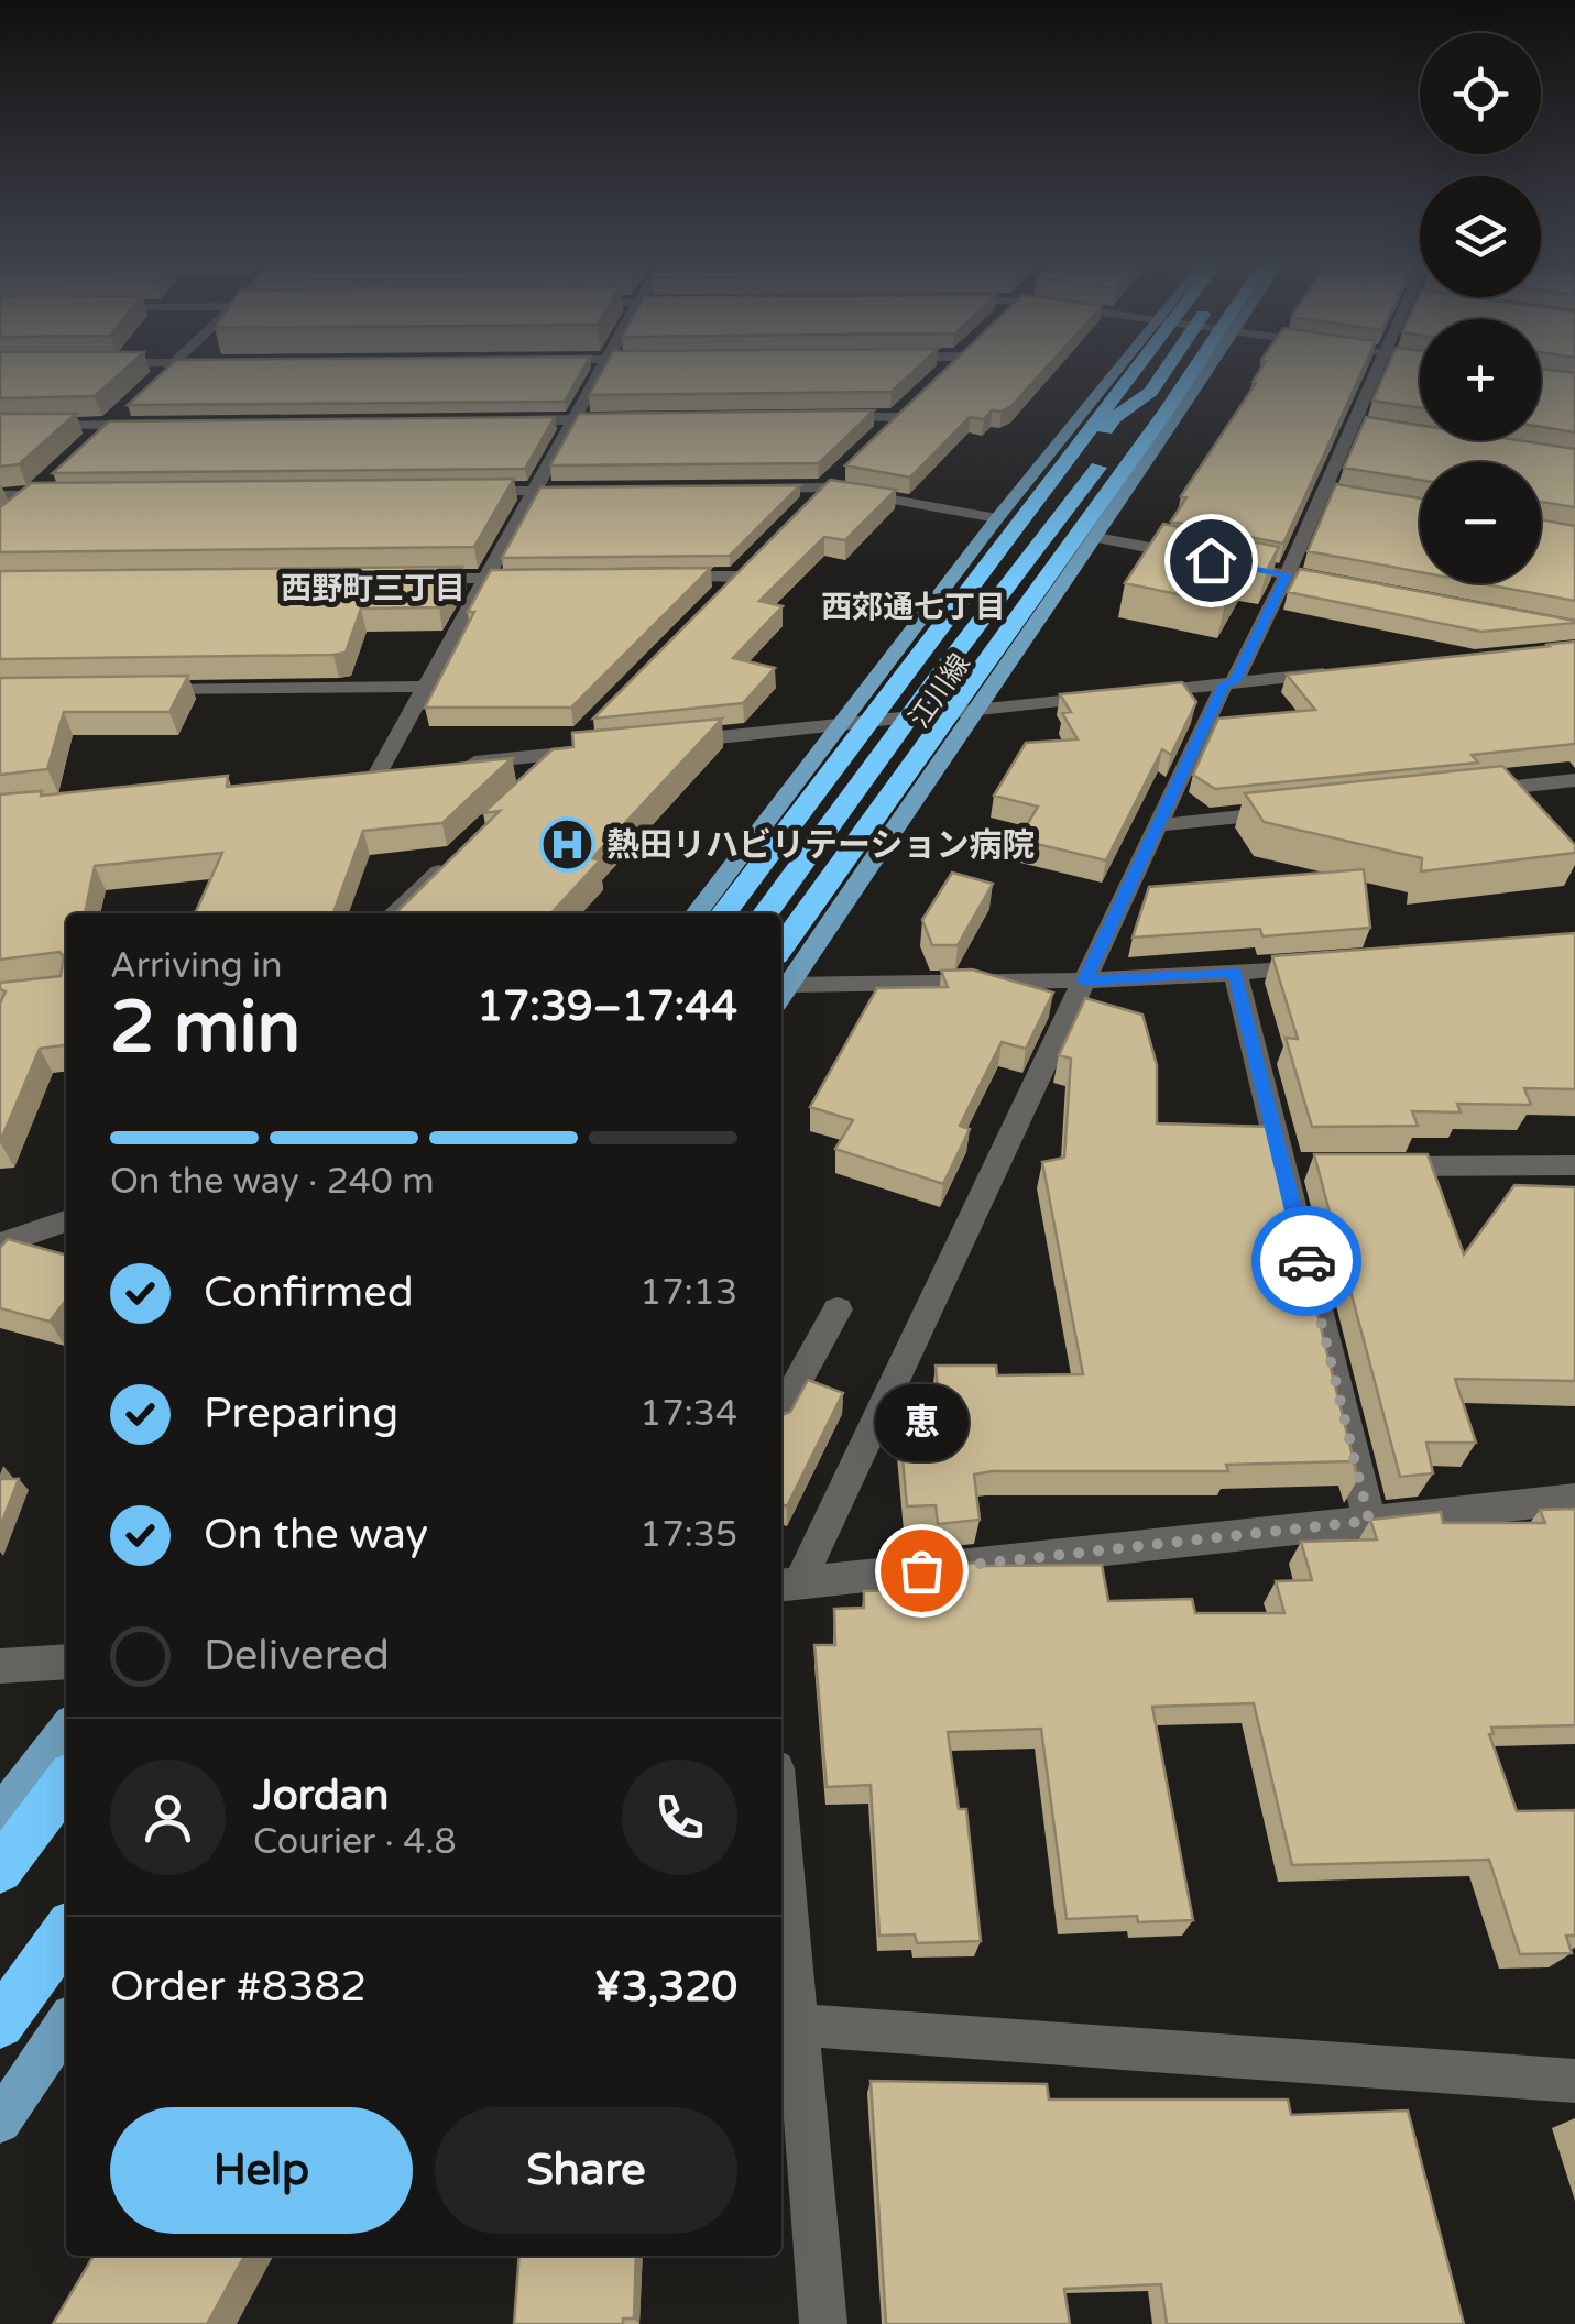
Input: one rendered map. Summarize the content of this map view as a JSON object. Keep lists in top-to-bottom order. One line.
{"streets":{"main road":["江川線"]},"districts":["西野町三丁目","西郊通七丁目"],"places":{"hospital":["熱田リハビリテーション病院"],"other":["恵"]},"page":{"map_buttons":["+","−"],"heading":["2 min","Arriving in","17:39–17:44"],"panel":["Jordan","Courier · 4.8","Order #8382","¥3,320"],"bar":"On the way · 240 m","list":[["Confirmed","17:13"],["Preparing","17:34"],["On the way","17:35"],"Delivered"],"bubble":"恵","buttons":["Help","Share"]}}
